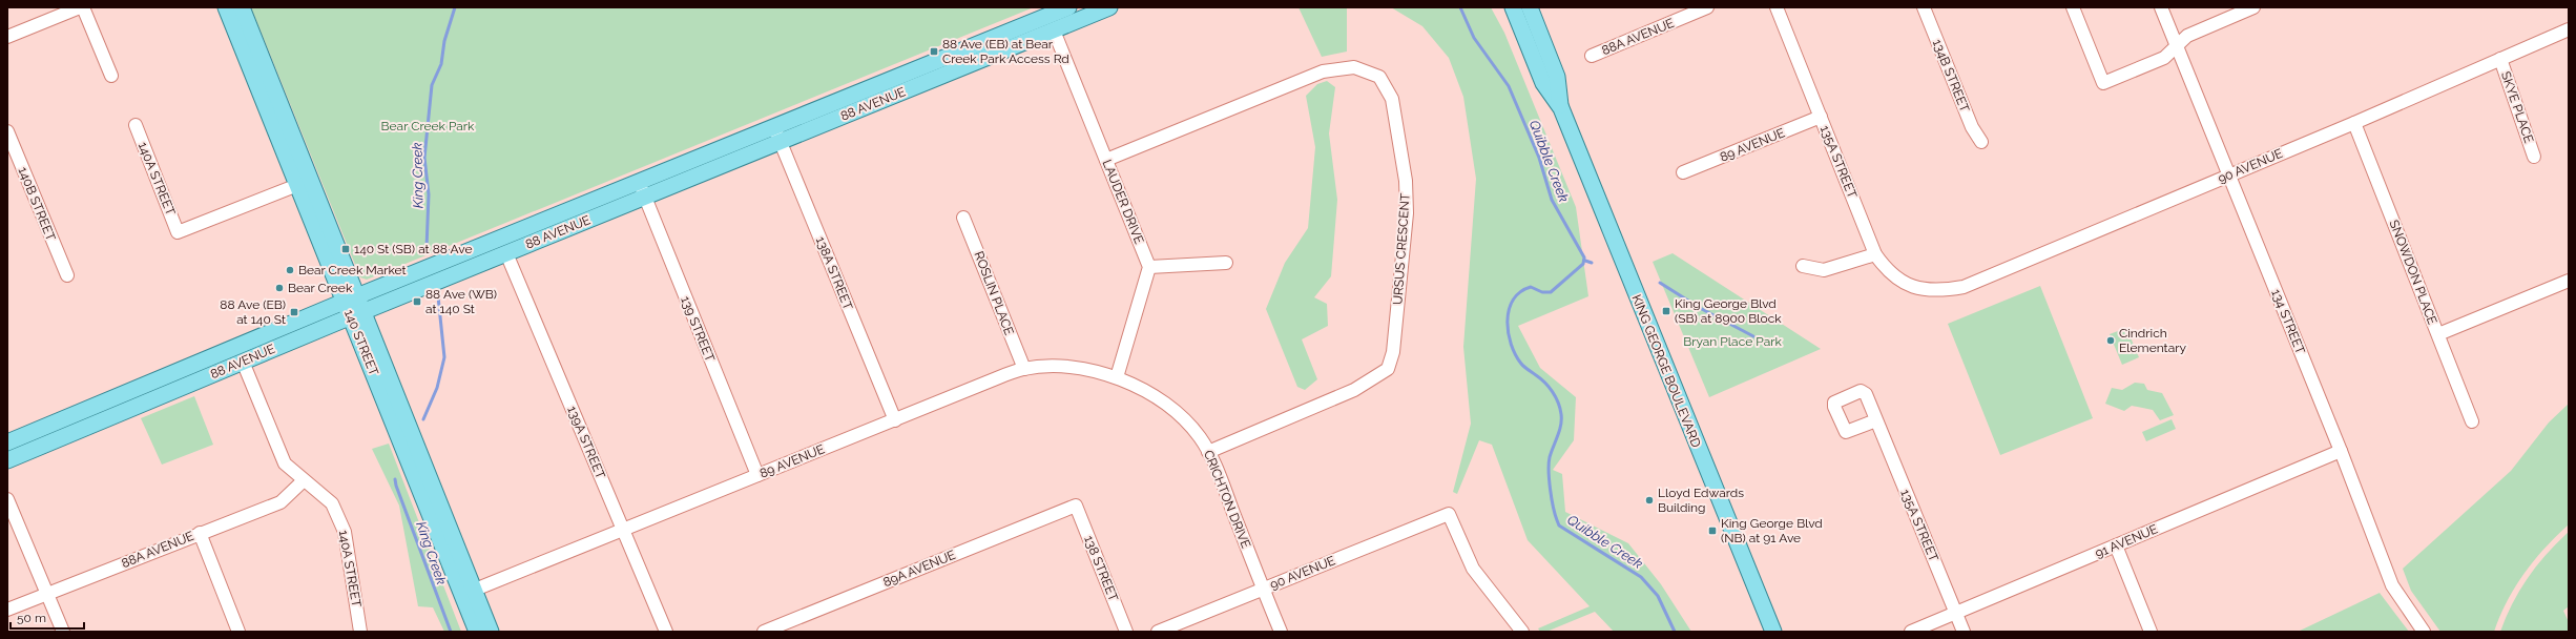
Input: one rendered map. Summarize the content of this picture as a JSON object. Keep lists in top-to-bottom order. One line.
{"streets":{"main road":["88 AVENUE","140 STREET","KING GEORGE BOULEVARD"],"street":["88A AVENUE","134B STREET","SKYE PLACE","89 AVENUE","135A STREET","90 AVENUE","140A STREET","LAUDER DRIVE","140B STREET","URSUS CRESCENT","SNOWDON PLACE","138A STREET","ROSLIN PLACE","134 STREET","139 STREET","139A STREET","CRICHTON DRIVE","91 AVENUE","89A AVENUE","138 STREET"]},"crossings":[["88A AVENUE","140A STREET"],["88 AVENUE","140A STREET"],["88 AVENUE","LAUDER DRIVE"],["88 AVENUE","138A STREET"],["88 AVENUE","139 STREET"],["88 AVENUE","140 STREET"],["88 AVENUE","139A STREET"],["SKYE PLACE","90 AVENUE"],["89 AVENUE","135A STREET"],["89 AVENUE","138A STREET"],["89 AVENUE","ROSLIN PLACE"],["89 AVENUE","139 STREET"],["89 AVENUE","140 STREET"],["89 AVENUE","139A STREET"],["89 AVENUE","CRICHTON DRIVE"],["135A STREET","90 AVENUE"],["135A STREET","91 AVENUE"],["90 AVENUE","SNOWDON PLACE"],["90 AVENUE","134 STREET"],["90 AVENUE","CRICHTON DRIVE"],["140A STREET","140 STREET"],["LAUDER DRIVE","URSUS CRESCENT"],["URSUS CRESCENT","CRICHTON DRIVE"],["134 STREET","91 AVENUE"],["89A AVENUE","138 STREET"]],"water":["Quibble Creek","King Creek"],"parks":["Bear Creek Park","Bryan Place Park"],"places":{"transit":["88 Ave (EB) at Bear Creek Park Access Rd","140 St (SB) at 88 Ave","88 Ave (WB) at 140 St","King George Blvd (SB) at 8900 Block","88 Ave (EB) at 140 St","King George Blvd (NB) at 91 Ave"],"other":["Bear Creek Market","Bear Creek","Cindrich Elementary","Lloyd Edwards Building"]},"scale_bar":"50 m"}
